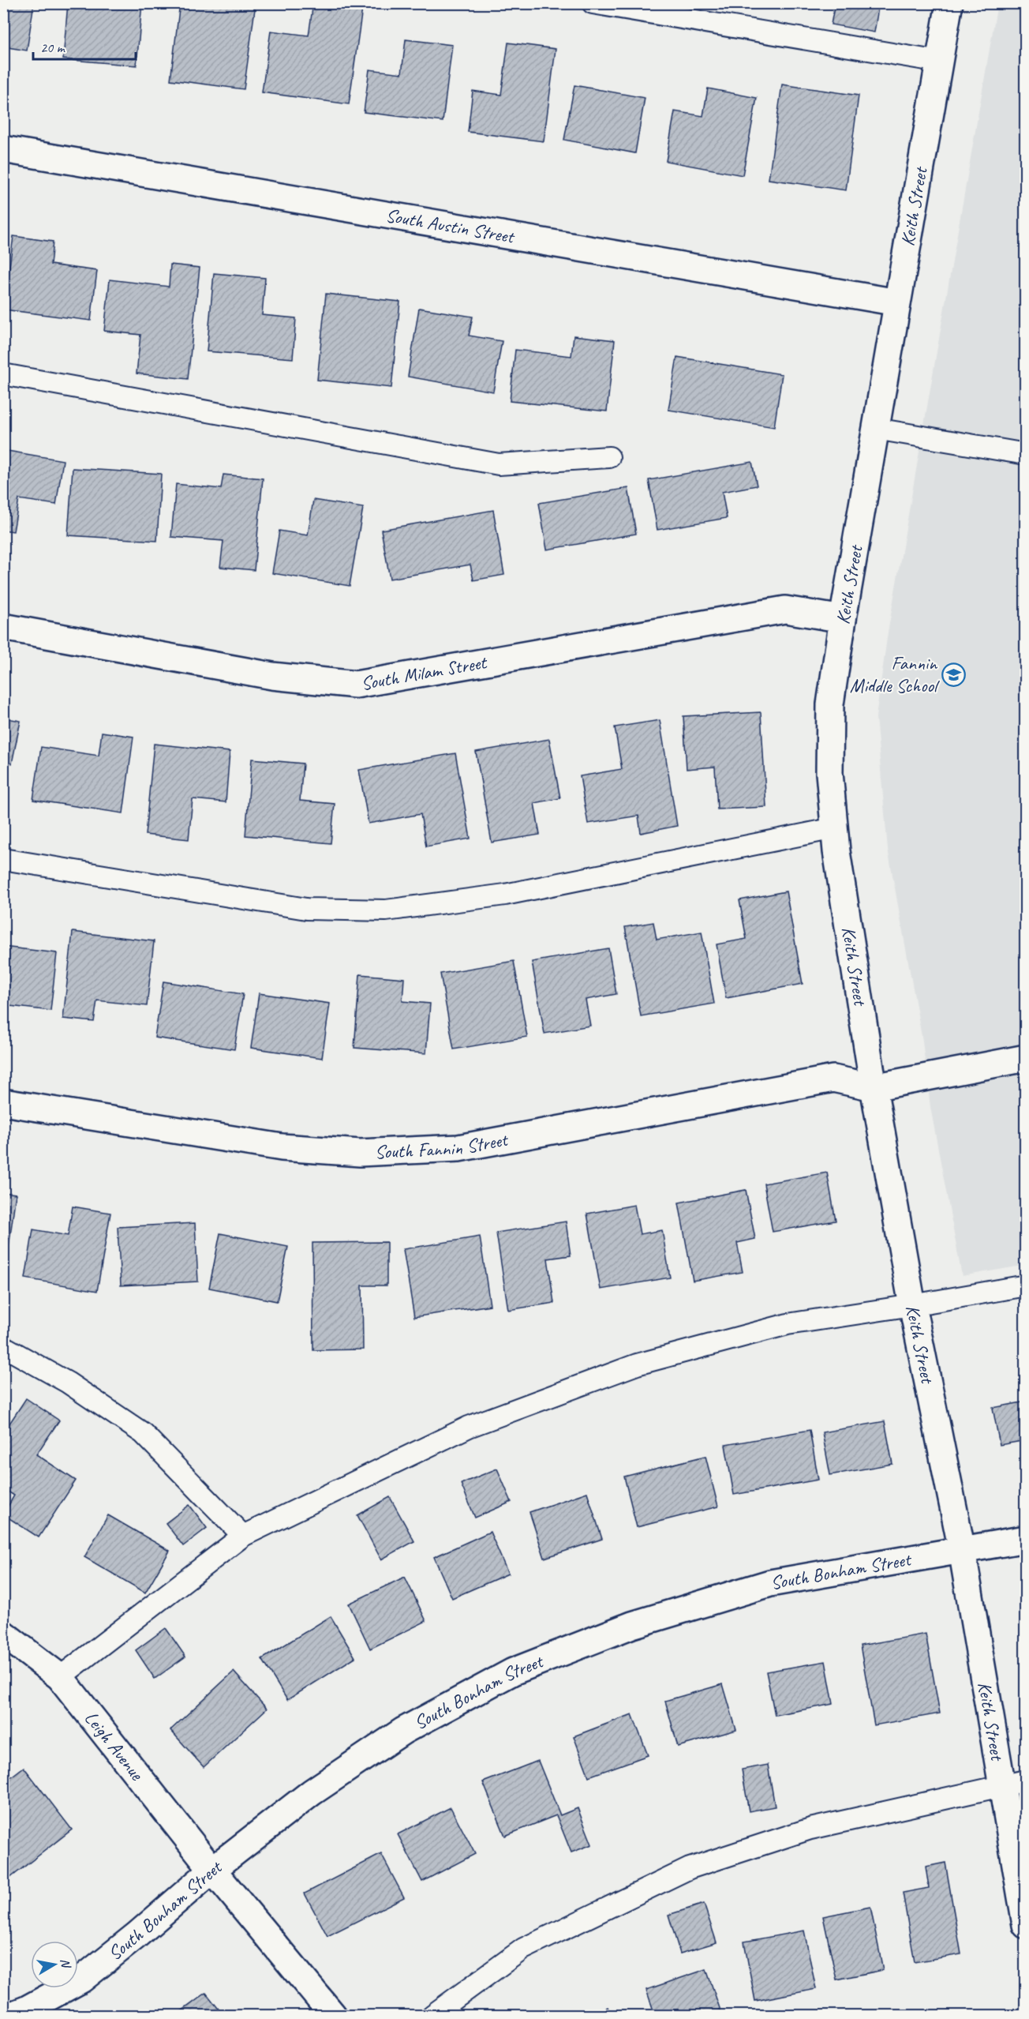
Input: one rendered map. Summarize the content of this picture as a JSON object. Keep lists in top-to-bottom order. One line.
{"streets":{"street":["Keith Street","South Austin Street","South Milam Street","South Fannin Street","South Bonham Street","Leigh Avenue"]},"crossings":[["Keith Street","South Austin Street"],["Keith Street","South Milam Street"],["Keith Street","South Fannin Street"],["Keith Street","South Bonham Street"],["South Bonham Street","Leigh Avenue"]],"places":{"school or university":["Fannin Middle School"]},"scale_bar":"20 m","north":"right"}
